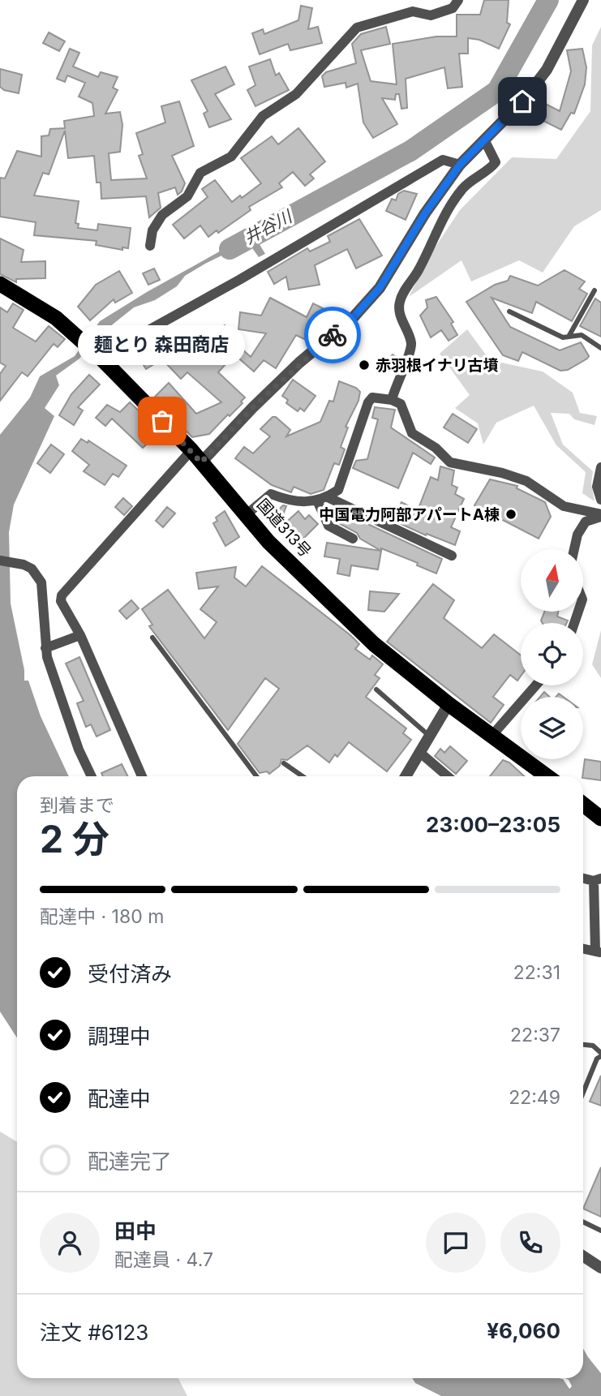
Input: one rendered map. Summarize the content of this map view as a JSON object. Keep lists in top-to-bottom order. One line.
{"streets":{"highway":["国道313号"]},"water":["井谷川"],"places":["赤羽根イナリ古墳","麺とり 森田商店","中国電力阿部アパートA棟"],"north":"top","page":{"bubble":"麺とり 森田商店","heading":["2 分","到着まで","23:00–23:05"],"panel":["田中","配達員 · 4.7","注文 #6123","¥6,060"],"bar":"配達中 · 180 m","list":[["受付済み","22:31"],["調理中","22:37"],["配達中","22:49"],"配達完了"]}}
